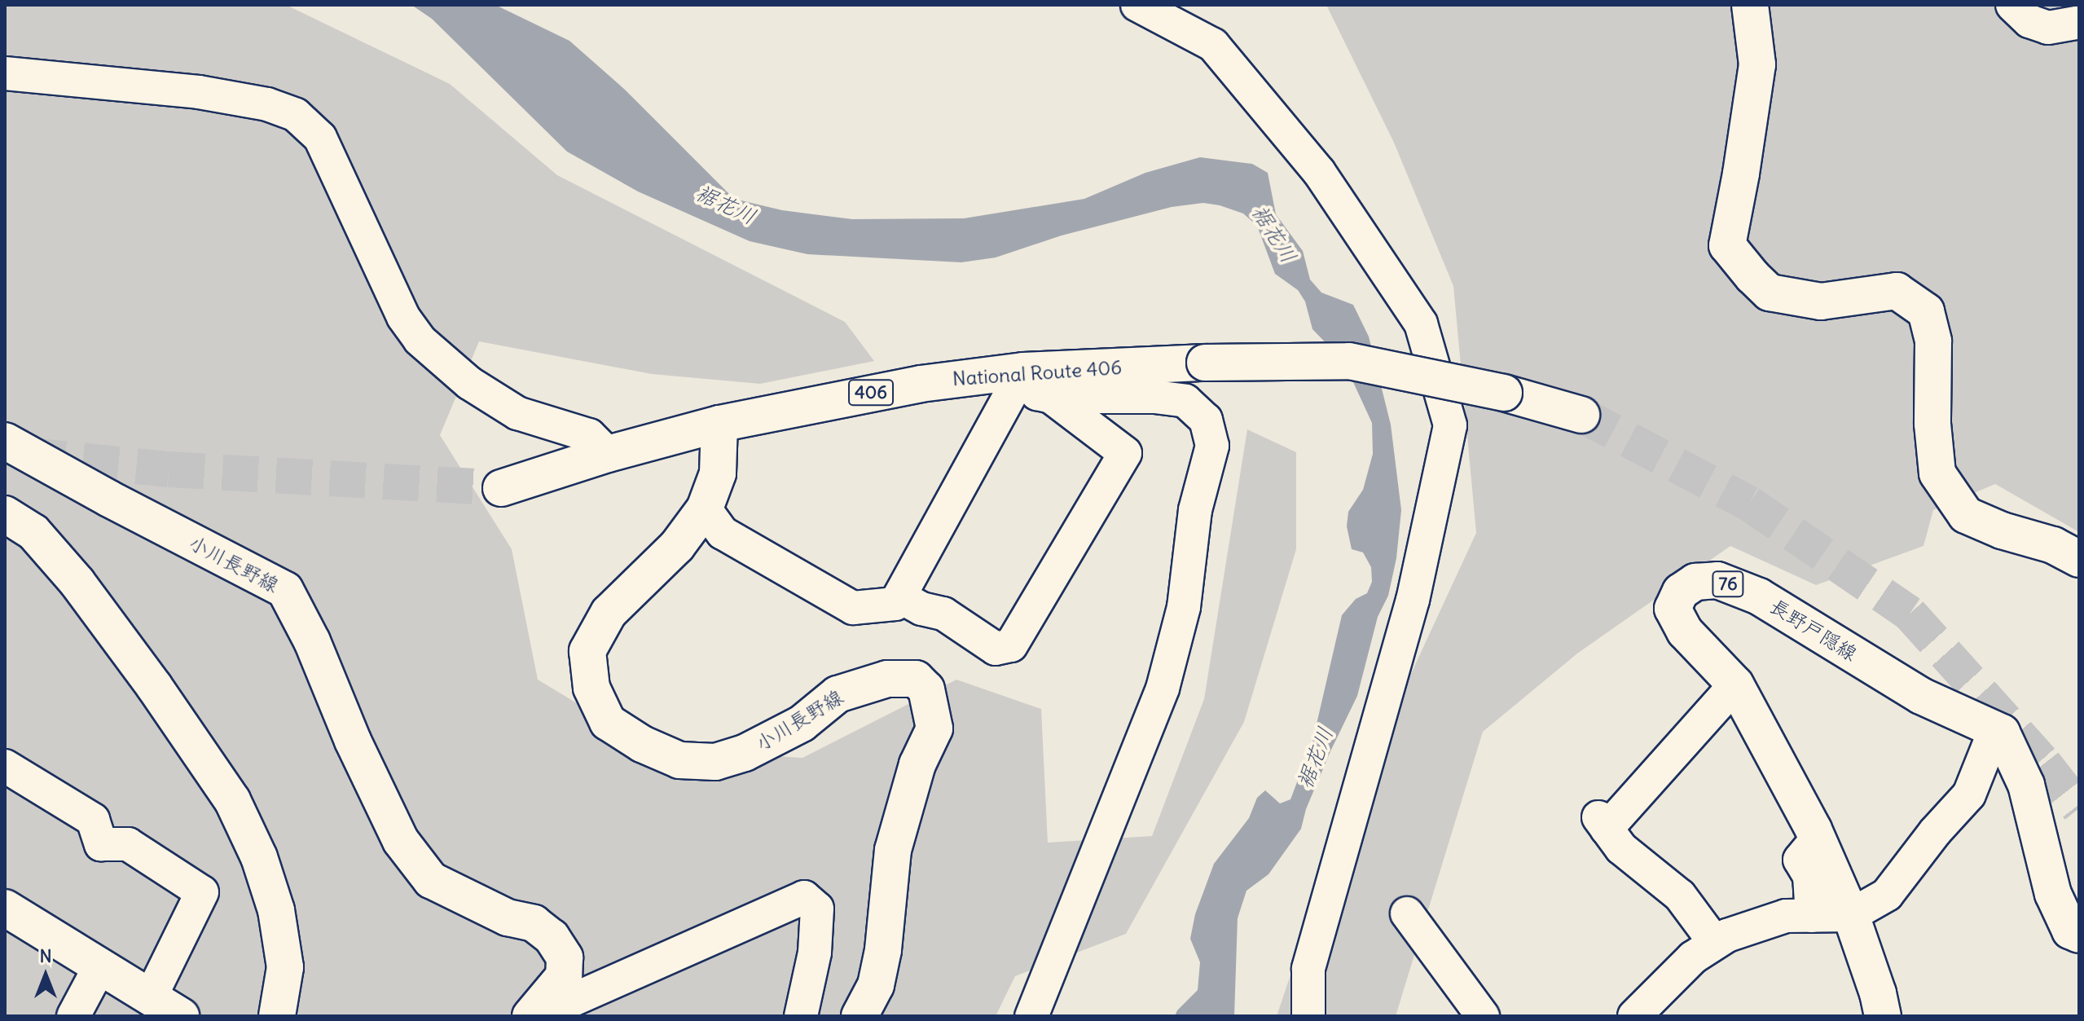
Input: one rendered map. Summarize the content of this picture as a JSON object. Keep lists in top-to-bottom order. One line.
{"streets":{"main road":["National Route 406","406","小川長野線","76","長野戸隠線"]},"crossings":[["National Route 406","小川長野線"]],"water":["裾花川"],"north":"top"}
